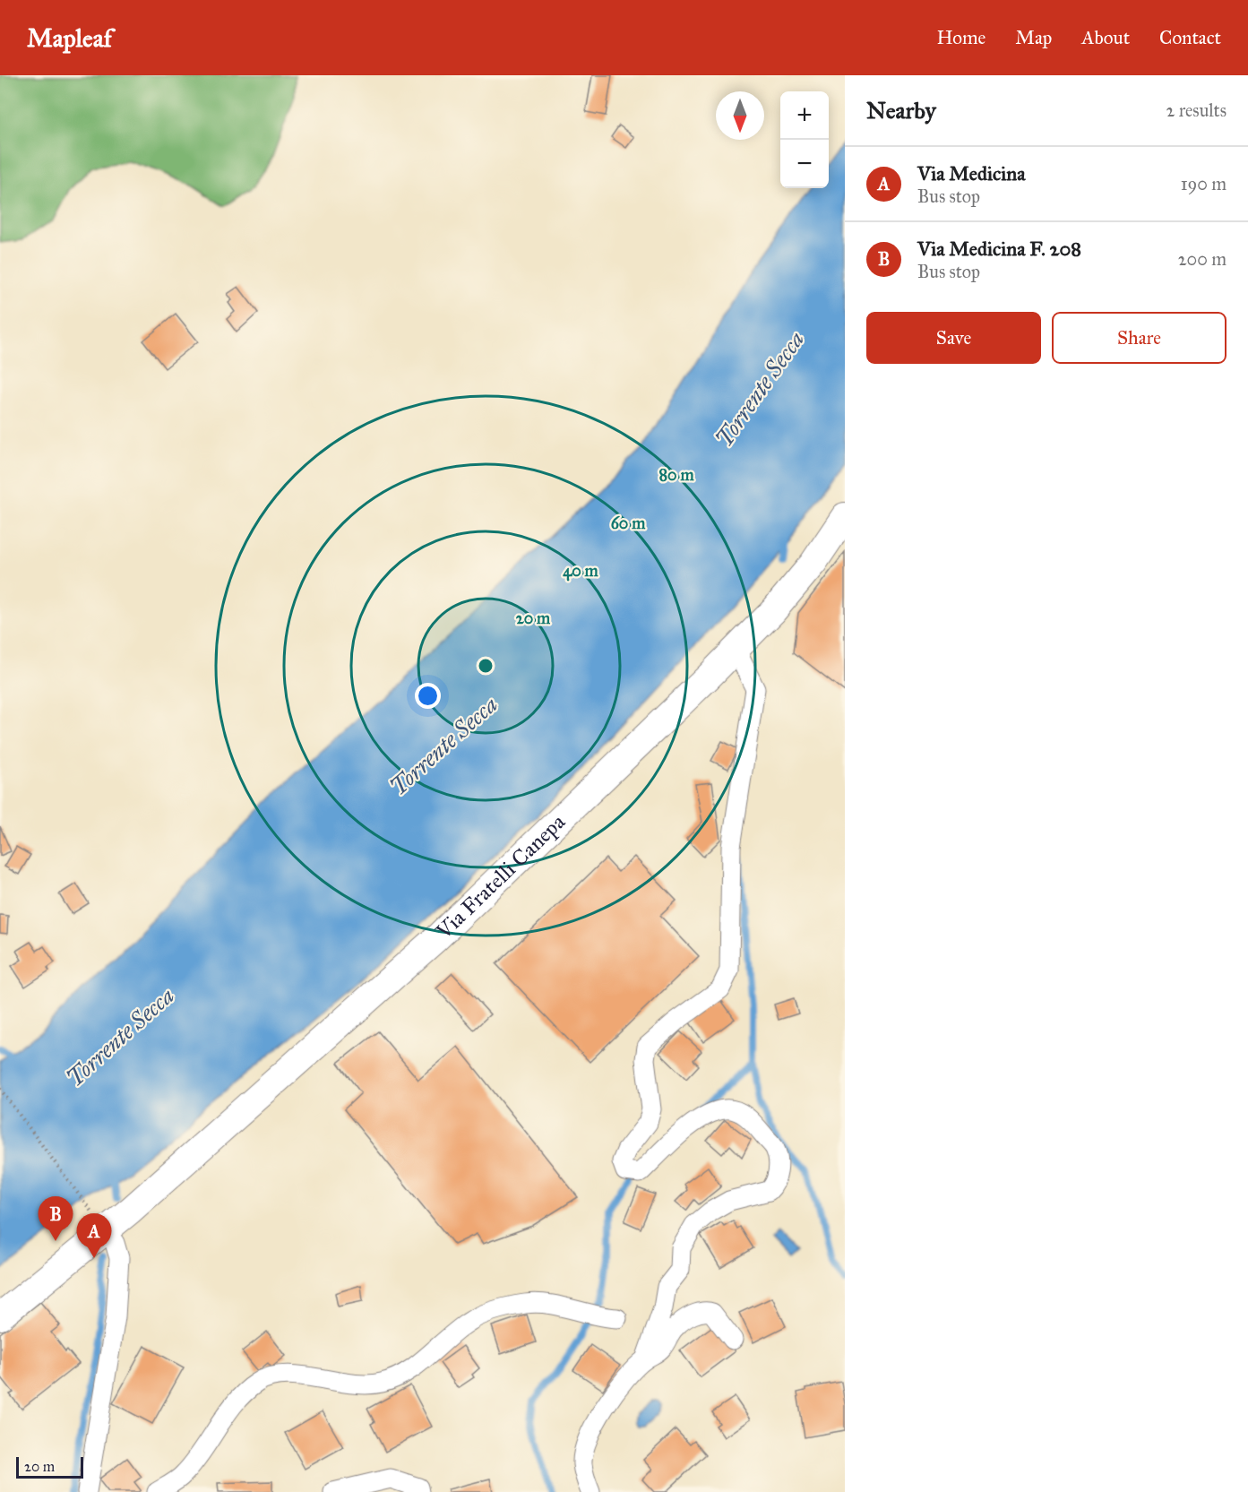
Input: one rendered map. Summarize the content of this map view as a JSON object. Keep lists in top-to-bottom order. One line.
{"streets":{"main road":["Via Fratelli Canepa"]},"water":["Torrente Secca"],"scale_bar":"20 m","north":"bottom","page":{"header":"Mapleaf","nav":["Home","Map","About","Contact"],"heading":["Nearby","2 results"],"map_buttons":["+","−"],"list":[{"mark":"A","name":"Via Medicina","note":"Bus stop","value":"190 m"},{"mark":"B","name":"Via Medicina F. 208","note":"Bus stop","value":"200 m"}],"buttons":["Save","Share"],"pins":["B","A"],"scale":"20 m"},"rings":["80 m","60 m","40 m","20 m"]}
